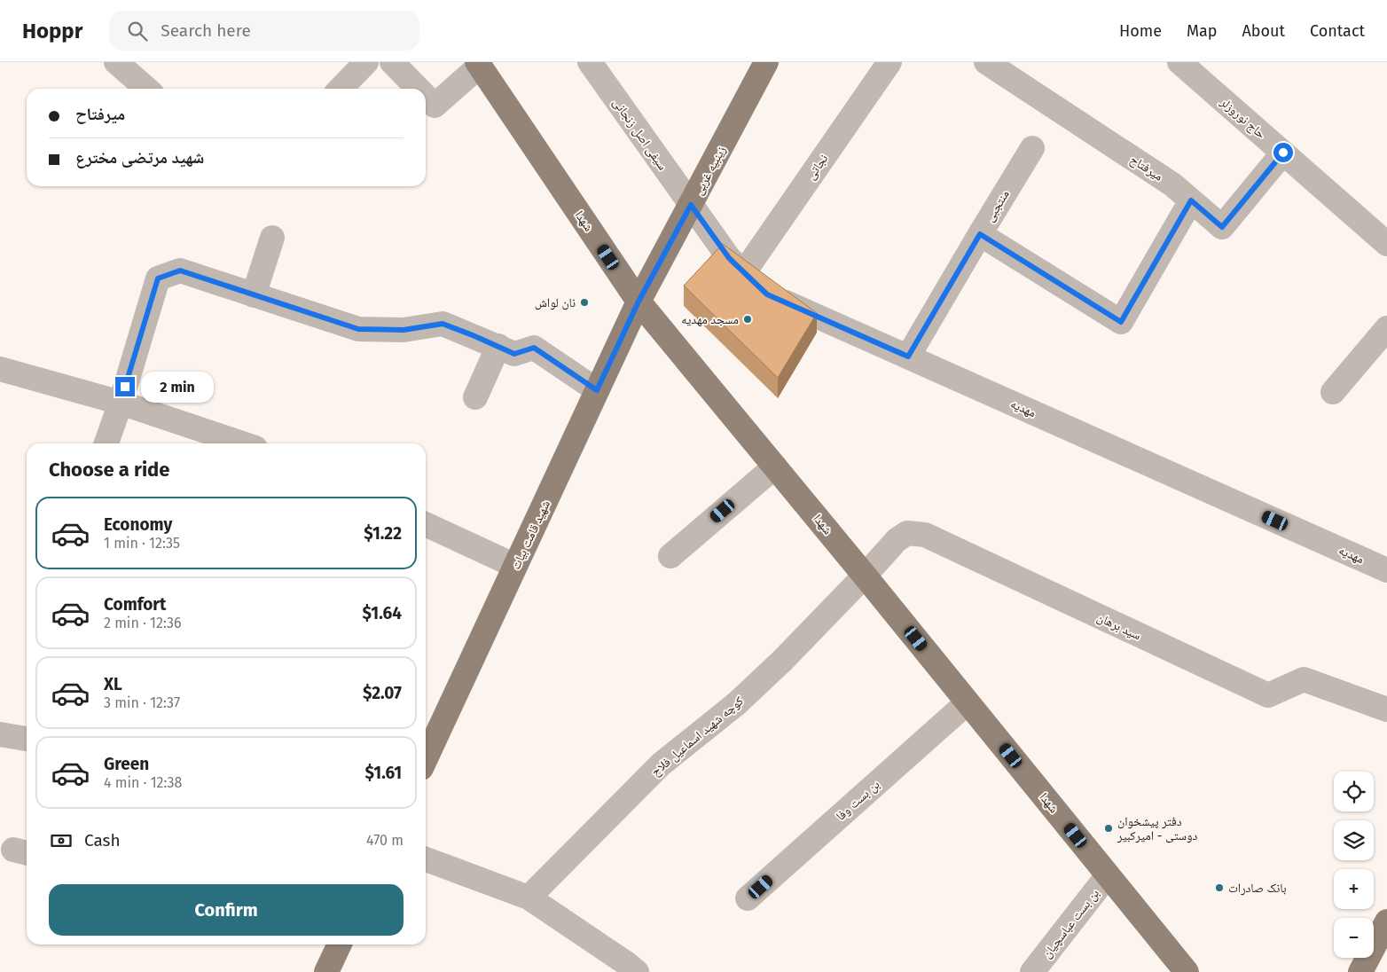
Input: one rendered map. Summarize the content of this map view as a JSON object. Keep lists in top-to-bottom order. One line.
{"streets":{"main road":["زینبیه غربی","شهدا","شهید قامت بیات"],"street":["حاج نوروزلر","سیفی اصل زنجانی","نجاتی","میرفتاح","منتجبی","مهدیه","سید برهان","کوچه شهید اسماعیل فلاح","بن بست وفا","بن بست عباسچیان"]},"crossings":[["حاج نوروزلر","میرفتاح"],["سیفی اصل زنجانی","زینبیه غربی"],["سیفی اصل زنجانی","مهدیه"],["نجاتی","مهدیه"],["زینبیه غربی","شهدا"],["زینبیه غربی","مهدیه"],["زینبیه غربی","شهید قامت بیات"],["منتجبی","مهدیه"],["شهدا","شهید قامت بیات"],["شهدا","سید برهان"],["شهدا","کوچه شهید اسماعیل فلاح"],["شهدا","بن بست وفا"],["شهدا","بن بست عباسچیان"],["سید برهان","کوچه شهید اسماعیل فلاح"]],"places":["نان لواش","مسجد مهدیه","دفتر پیشخوان دوستی - امیرکبیر","بانک صادرات"],"page":{"header":"Hoppr","search":"Search here","nav":["Home","Map","About","Contact"],"banner":["میرفتاح","شهید مرتضی مخترع"],"bubble":"2 min","heading":"Choose a ride","list":[{"name":"Economy","note":"1 min · 12:35","value":"$1.22"},{"name":"Comfort","note":"2 min · 12:36","value":"$1.64"},{"name":"XL","note":"3 min · 12:37","value":"$2.07"},{"name":"Green","note":"4 min · 12:38","value":"$1.61"}],"map_buttons":["+","−"],"pay":["Cash","470 m"],"buttons":"Confirm"}}
